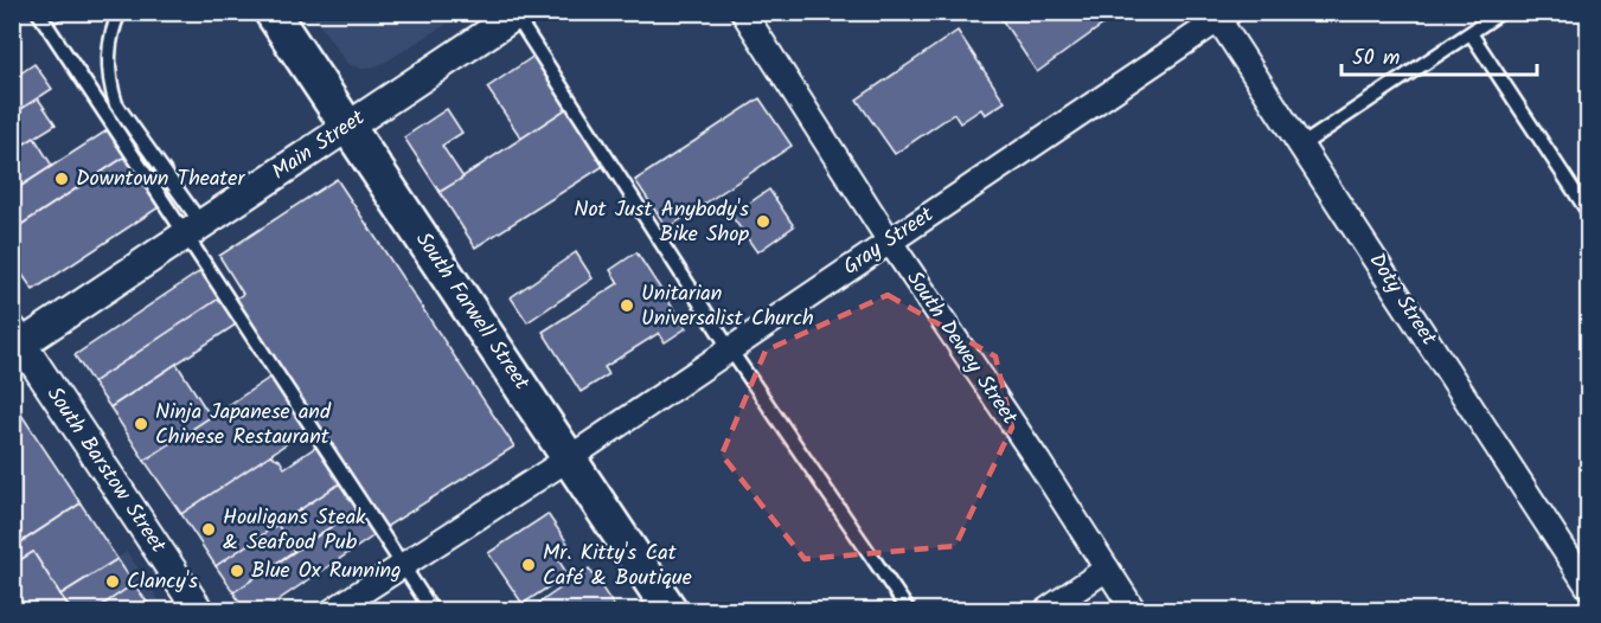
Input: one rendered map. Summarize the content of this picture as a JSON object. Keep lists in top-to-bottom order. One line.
{"streets":{"main road":["South Farwell Street"],"street":["Main Street","Gray Street","Doty Street","South Dewey Street","South Barstow Street"]},"crossings":[["Main Street","South Farwell Street"],["Main Street","South Barstow Street"],["Gray Street","Doty Street"],["Gray Street","South Farwell Street"],["Gray Street","South Dewey Street"]],"places":["Downtown Theater","Not Just Anybody's Bike Shop","Unitarian Universalist Church","Ninja Japanese and Chinese Restaurant","Houligans Steak & Seafood Pub","Mr. Kitty's Cat Café & Boutique","Blue Ox Running","Clancy's"],"scale_bar":"50 m"}
